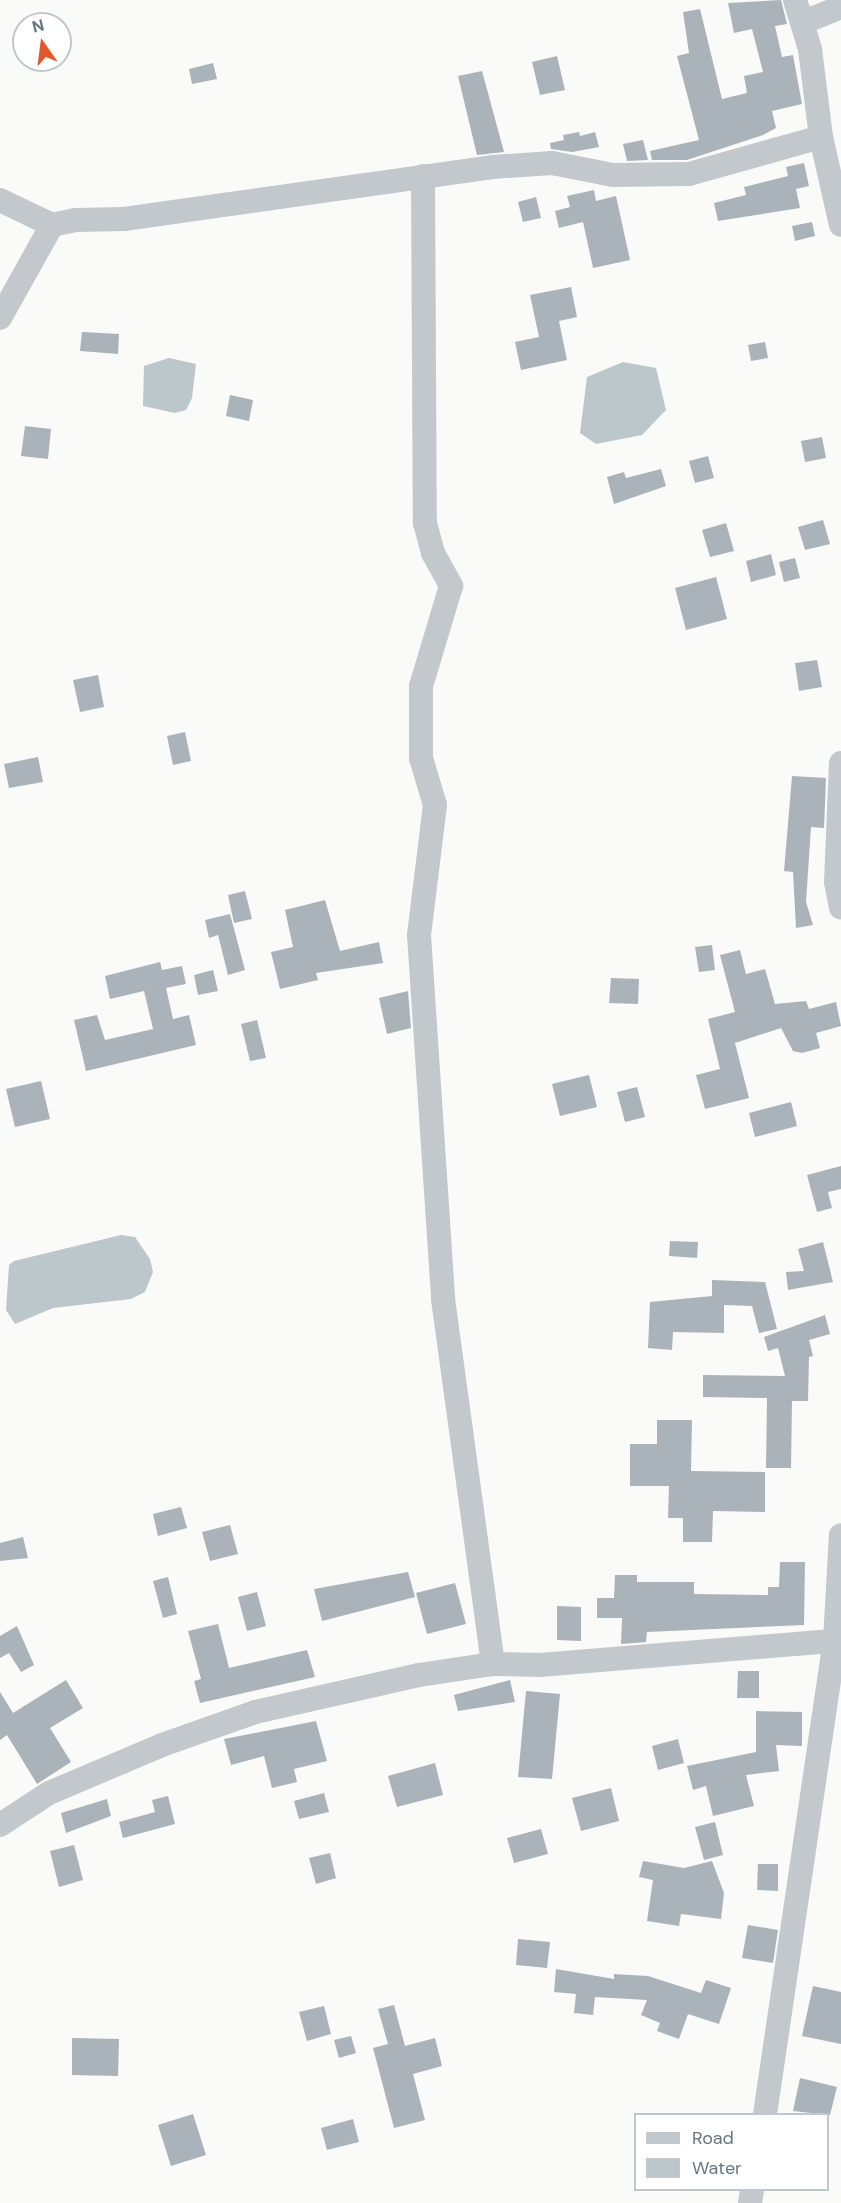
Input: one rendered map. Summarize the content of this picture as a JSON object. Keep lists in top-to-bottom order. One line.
{"legend":["Road","Water"],"north":"top"}
